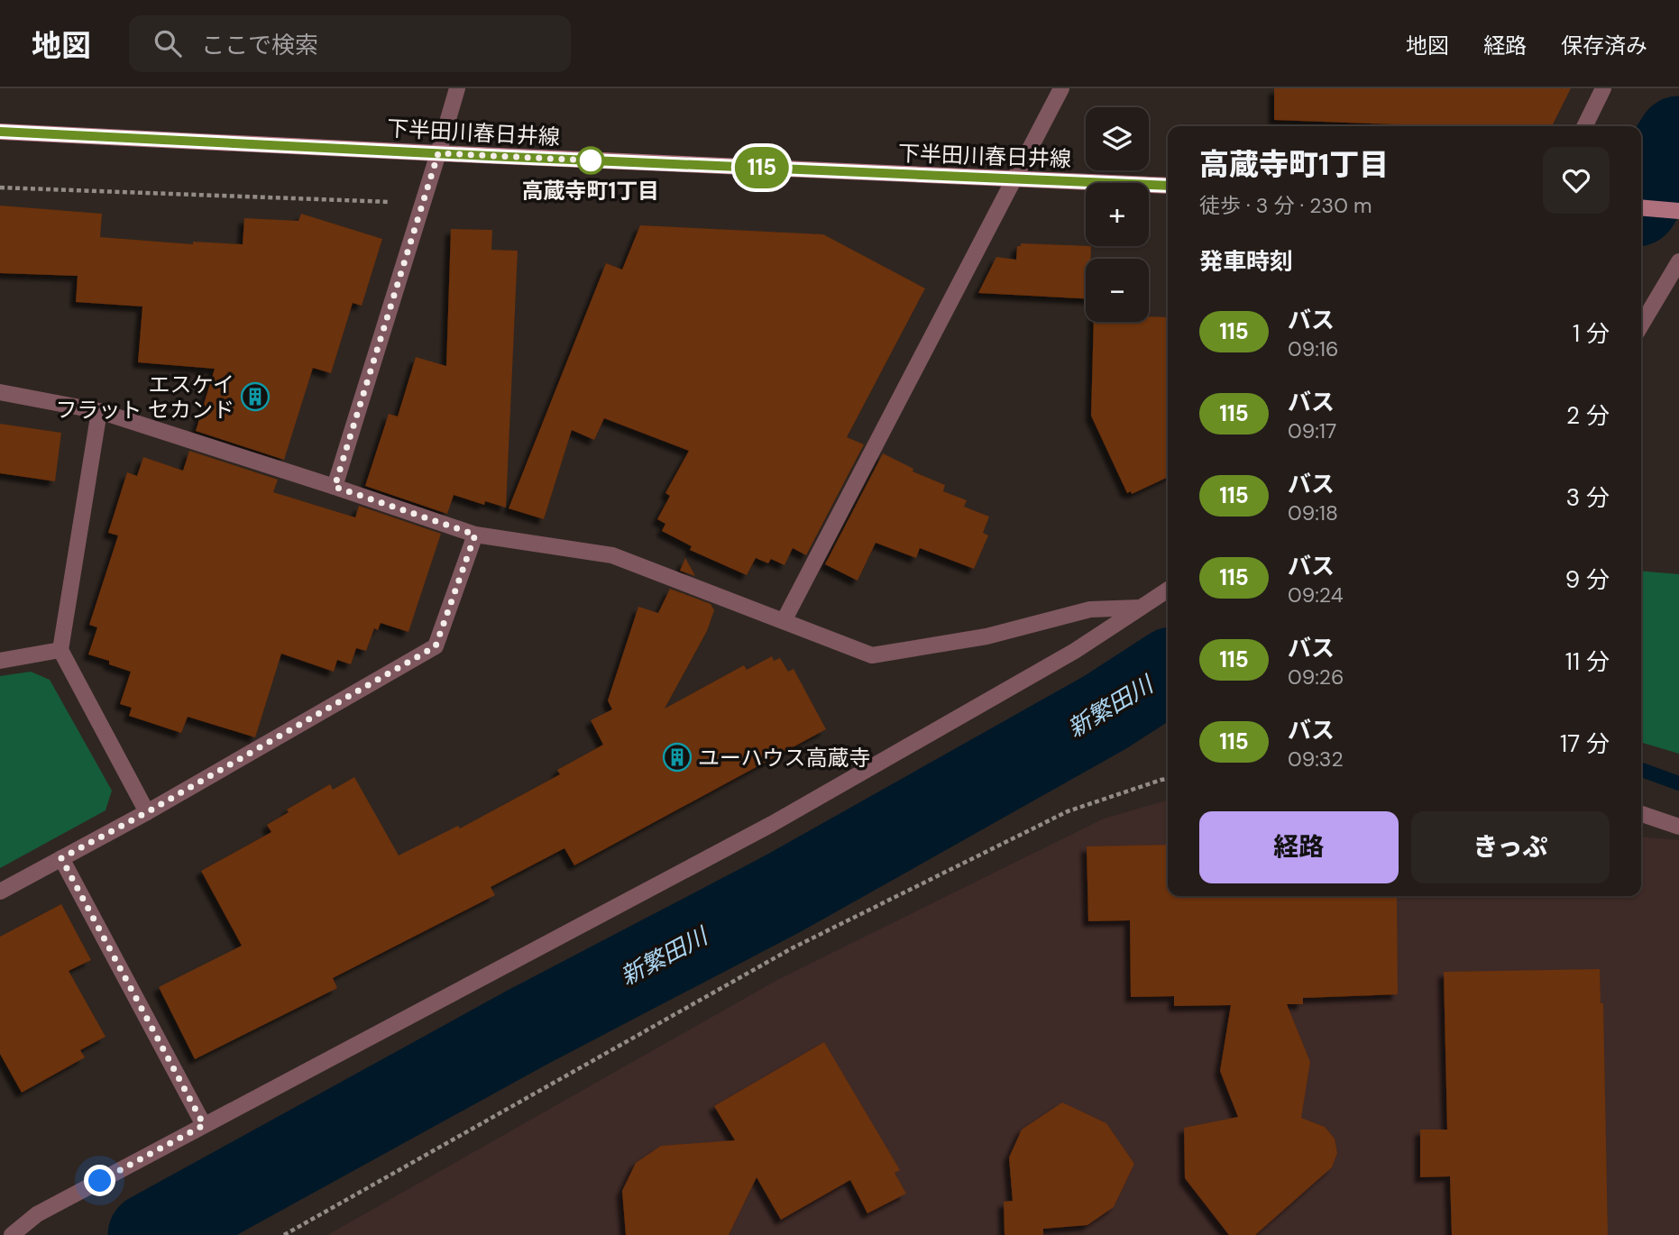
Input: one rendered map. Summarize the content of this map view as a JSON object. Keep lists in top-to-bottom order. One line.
{"streets":{"main road":["下半田川春日井線"]},"water":["新繁田川"],"places":{"other":["高蔵寺町1丁目"],"building":["エスケイ フラット セカンド","ユーハウス高蔵寺"]},"lines":["bus line 115"],"page":{"header":"地図","search":"ここで検索","nav":["地図","経路","保存済み"],"on_map":"115","map_buttons":["+","−"],"heading":[["高蔵寺町1丁目","徒歩 · 3 分 · 230 m"],"発車時刻"],"list":[{"mark":"115","name":"バス","note":"09:16","value":"1 分"},{"mark":"115","name":"バス","note":"09:17","value":"2 分"},{"mark":"115","name":"バス","note":"09:18","value":"3 分"},{"mark":"115","name":"バス","note":"09:24","value":"9 分"},{"mark":"115","name":"バス","note":"09:26","value":"11 分"},{"mark":"115","name":"バス","note":"09:32","value":"17 分"}],"buttons":["経路","きっぷ"]}}
